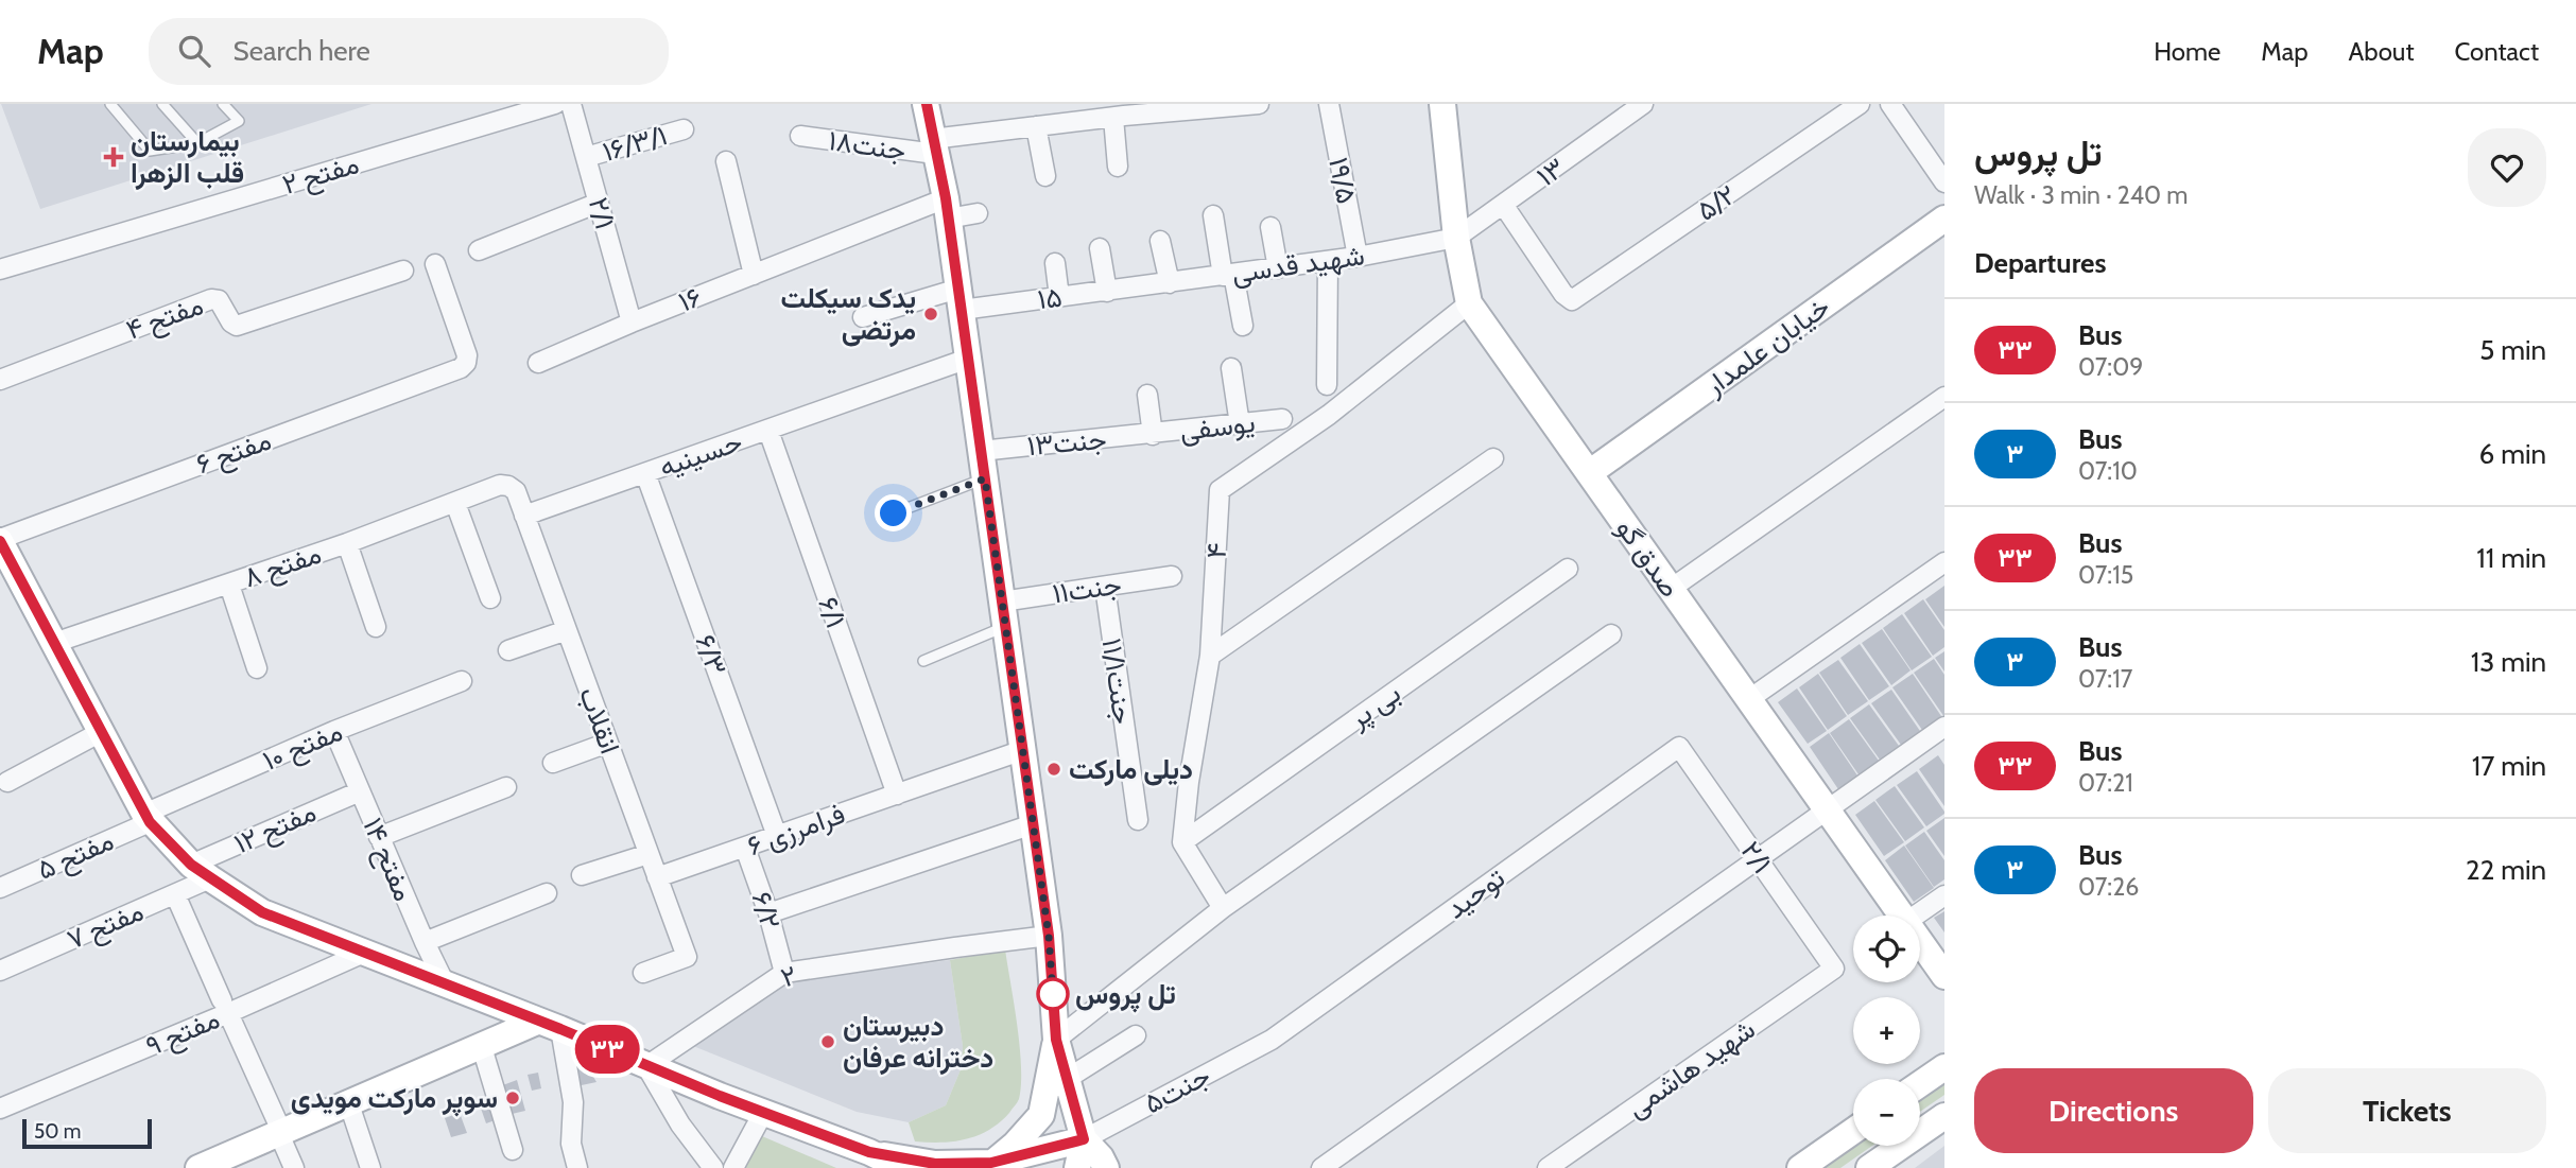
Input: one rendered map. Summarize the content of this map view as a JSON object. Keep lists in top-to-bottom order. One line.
{"streets":{"street":["۱۶/۳/۱","جنت۱۸","۱۳","مفتح ۲","۱۹/۵","۵/۲","۲/۱","شهید قدسی","۱۵","۱۶","مفتح ۴","خیابان علمدار","یوسفی","جنت۱۳","مفتح ۶","حسینیه","۴","صدق گو","مفتح ۸","جنت۱۱","۶/۱","۶/۳","جنت۱۱/۱","بی پر","انقلاب","مفتح ۱۰","مفتح ۱۲","فرامرزی ۶","مفتح ۵","مفتح ۱۴","توحید","۶/۲","مفتح ۷","۲","مفتح ۹","شهید هاشمی","جنت۵"]},"crossings":[["۱۶/۳/۱","۲/۱"],["۱۳","۵/۲"],["۱۳","شهید قدسی"],["۱۳","صدق گو"],["۱۹/۵","شهید قدسی"],["۲/۱","۱۶"],["۲/۱","توحید"],["۲/۱","شهید هاشمی"],["شهید قدسی","۱۵"],["شهید قدسی","صدق گو"],["خیابان علمدار","صدق گو"],["یوسفی","جنت۱۳"],["حسینیه","۶/۱"],["حسینیه","۶/۳"],["حسینیه","انقلاب"],["۴","صدق گو"],["۴","بی پر"],["مفتح ۸","انقلاب"],["جنت۱۱","جنت۱۱/۱"],["۶/۱","فرامرزی ۶"],["۶/۳","فرامرزی ۶"],["انقلاب","فرامرزی ۶"],["مفتح ۱۰","مفتح ۵"],["مفتح ۱۰","مفتح ۱۴"],["مفتح ۱۲","مفتح ۱۴"],["مفتح ۱۲","مفتح ۷"],["فرامرزی ۶","۶/۲"],["توحید","جنت۵"],["۶/۲","۲"]],"places":{"health":["بیمارستان قلب الزهرا"],"other":["یدک سیکلت مرتضی","دیلی مارکت","تل پروس","دبیرستان دخترانه عرفان","سوپر مارکت مویدی"]},"lines":["bus line ۳۳"],"scale_bar":"50 m","page":{"header":"Map","search":"Search here","nav":["Home","Map","About","Contact"],"on_map":"۳۳","heading":[["تل پروس","Walk · 3 min · 240 m"],"Departures"],"list":[{"mark":"۳۳","name":"Bus","note":"07:09","value":"5 min"},{"mark":"۳","name":"Bus","note":"07:10","value":"6 min"},{"mark":"۳۳","name":"Bus","note":"07:15","value":"11 min"},{"mark":"۳","name":"Bus","note":"07:17","value":"13 min"},{"mark":"۳۳","name":"Bus","note":"07:21","value":"17 min"},{"mark":"۳","name":"Bus","note":"07:26","value":"22 min"}],"map_buttons":["+","−"],"buttons":["Directions","Tickets"],"scale":"50 m"}}
